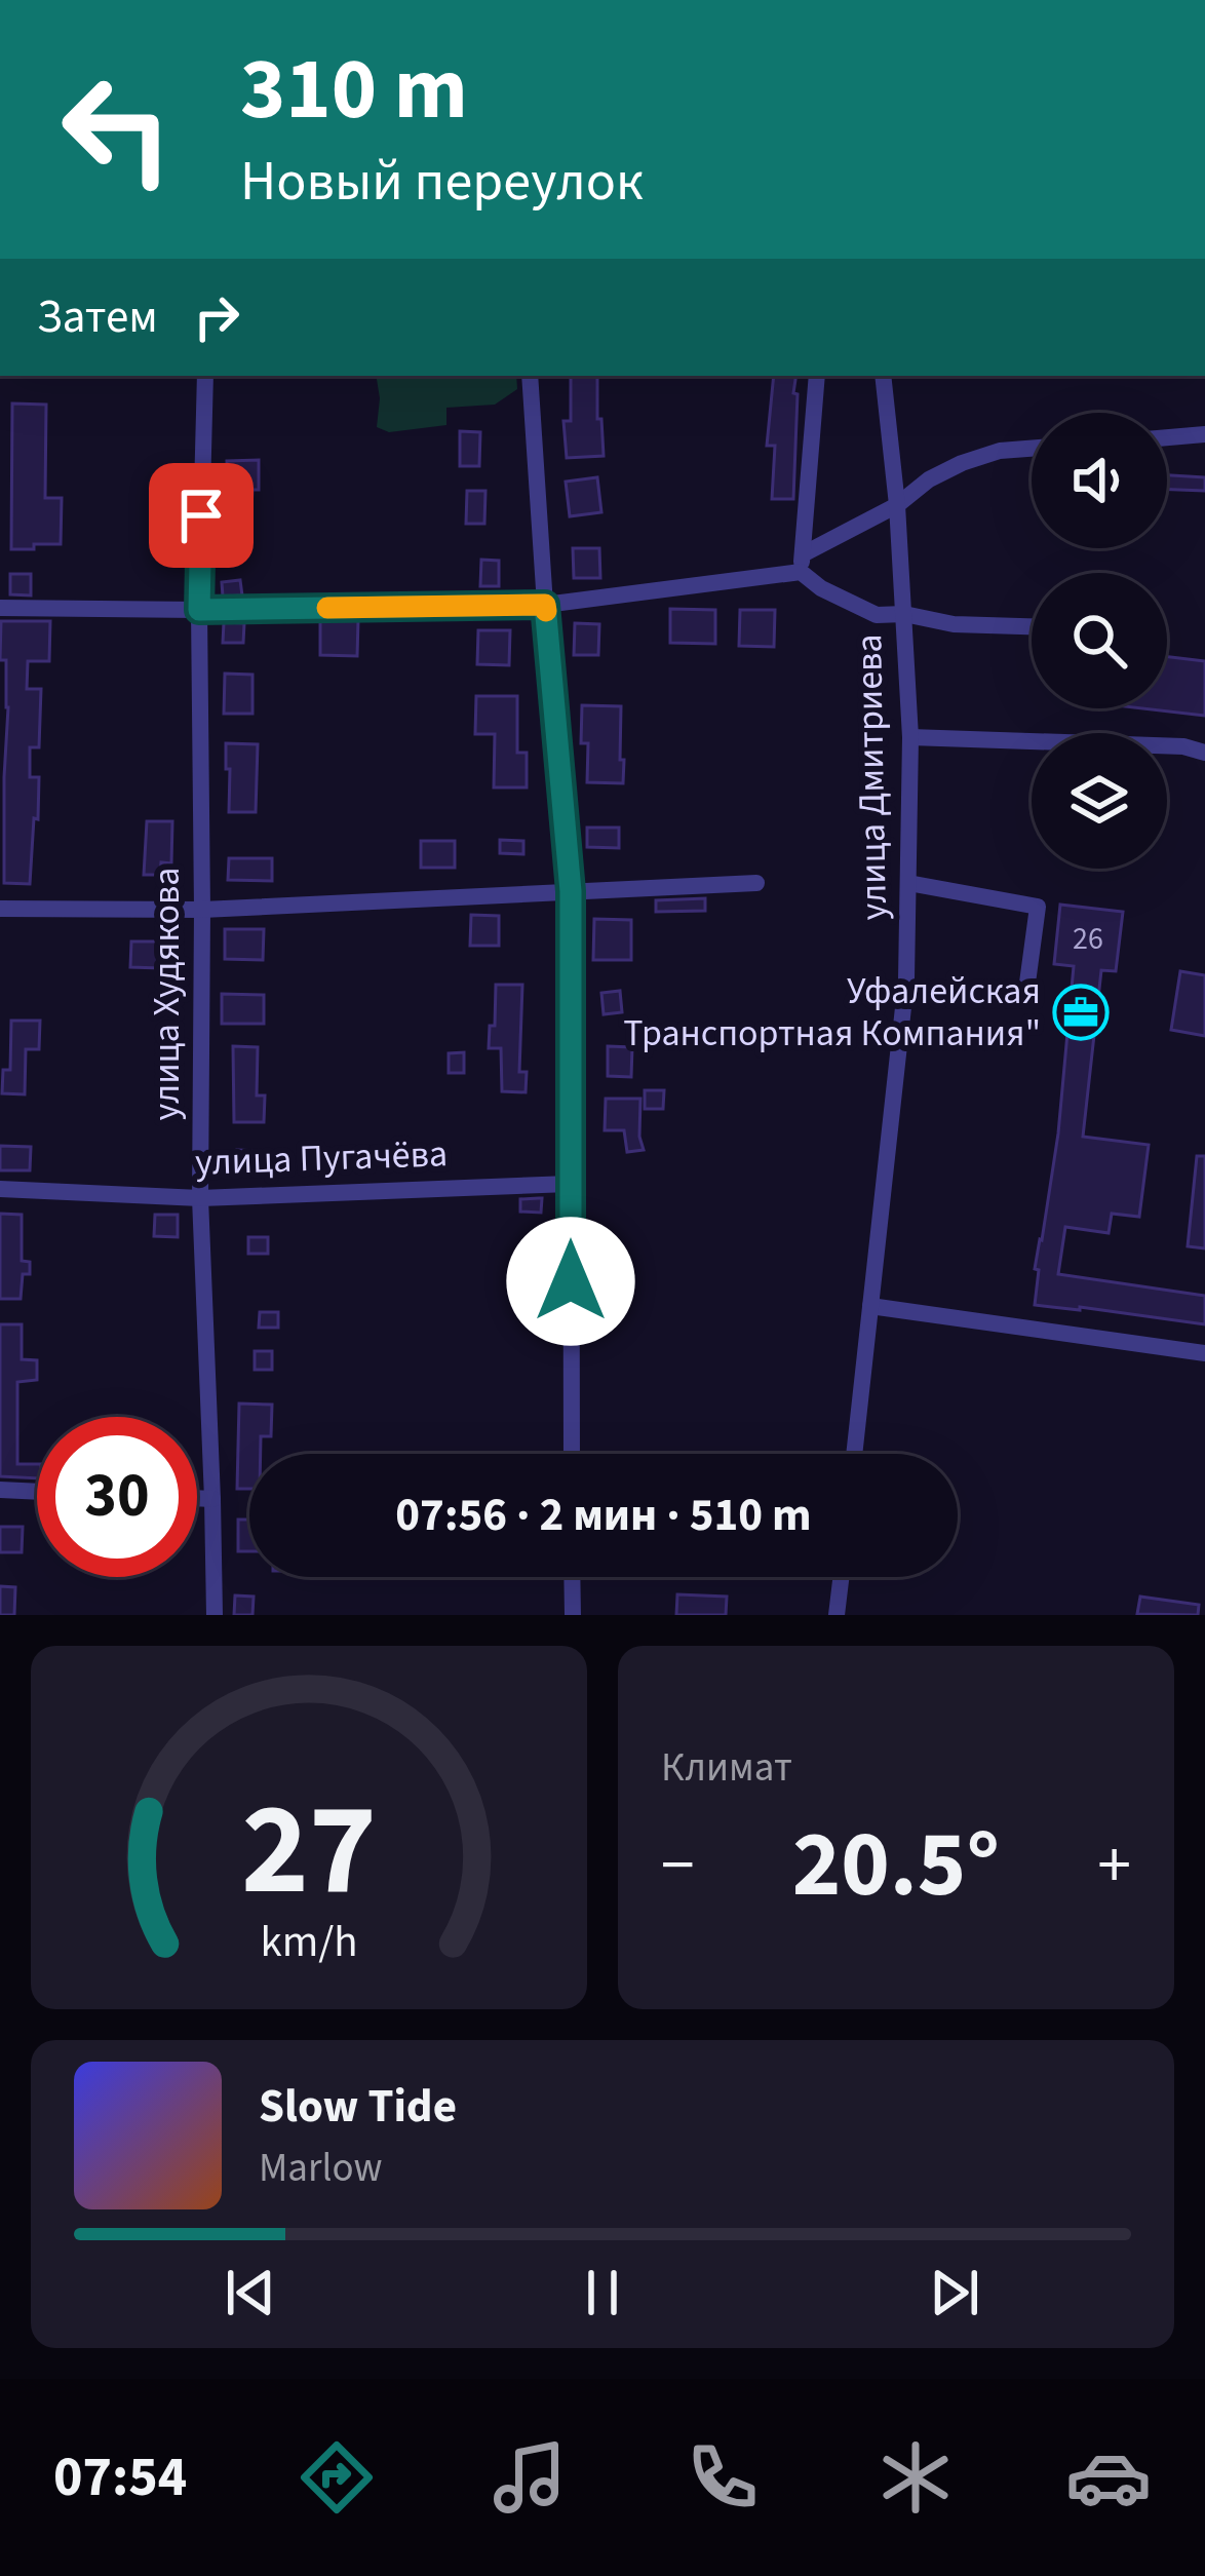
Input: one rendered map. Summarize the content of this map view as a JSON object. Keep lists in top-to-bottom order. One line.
{"streets":{"street":["улица Дмитриева","улица Худякова","улица Пугачёва"]},"crossings":[["улица Худякова","улица Пугачёва"]],"places":{"office":["Уфалейская Транспортная Компания\""]},"house_numbers":["26"],"page":{"turn":["310 m","Новый переулок"],"then":"Затем","limit":"30","trip":"07:56 · 2 мин · 510 m","tile":"Климат","heat":["−","20.5°","+"],"song":["Slow Tide","Marlow"],"tabs":"07:54","gauge":["27","km/h"]}}
